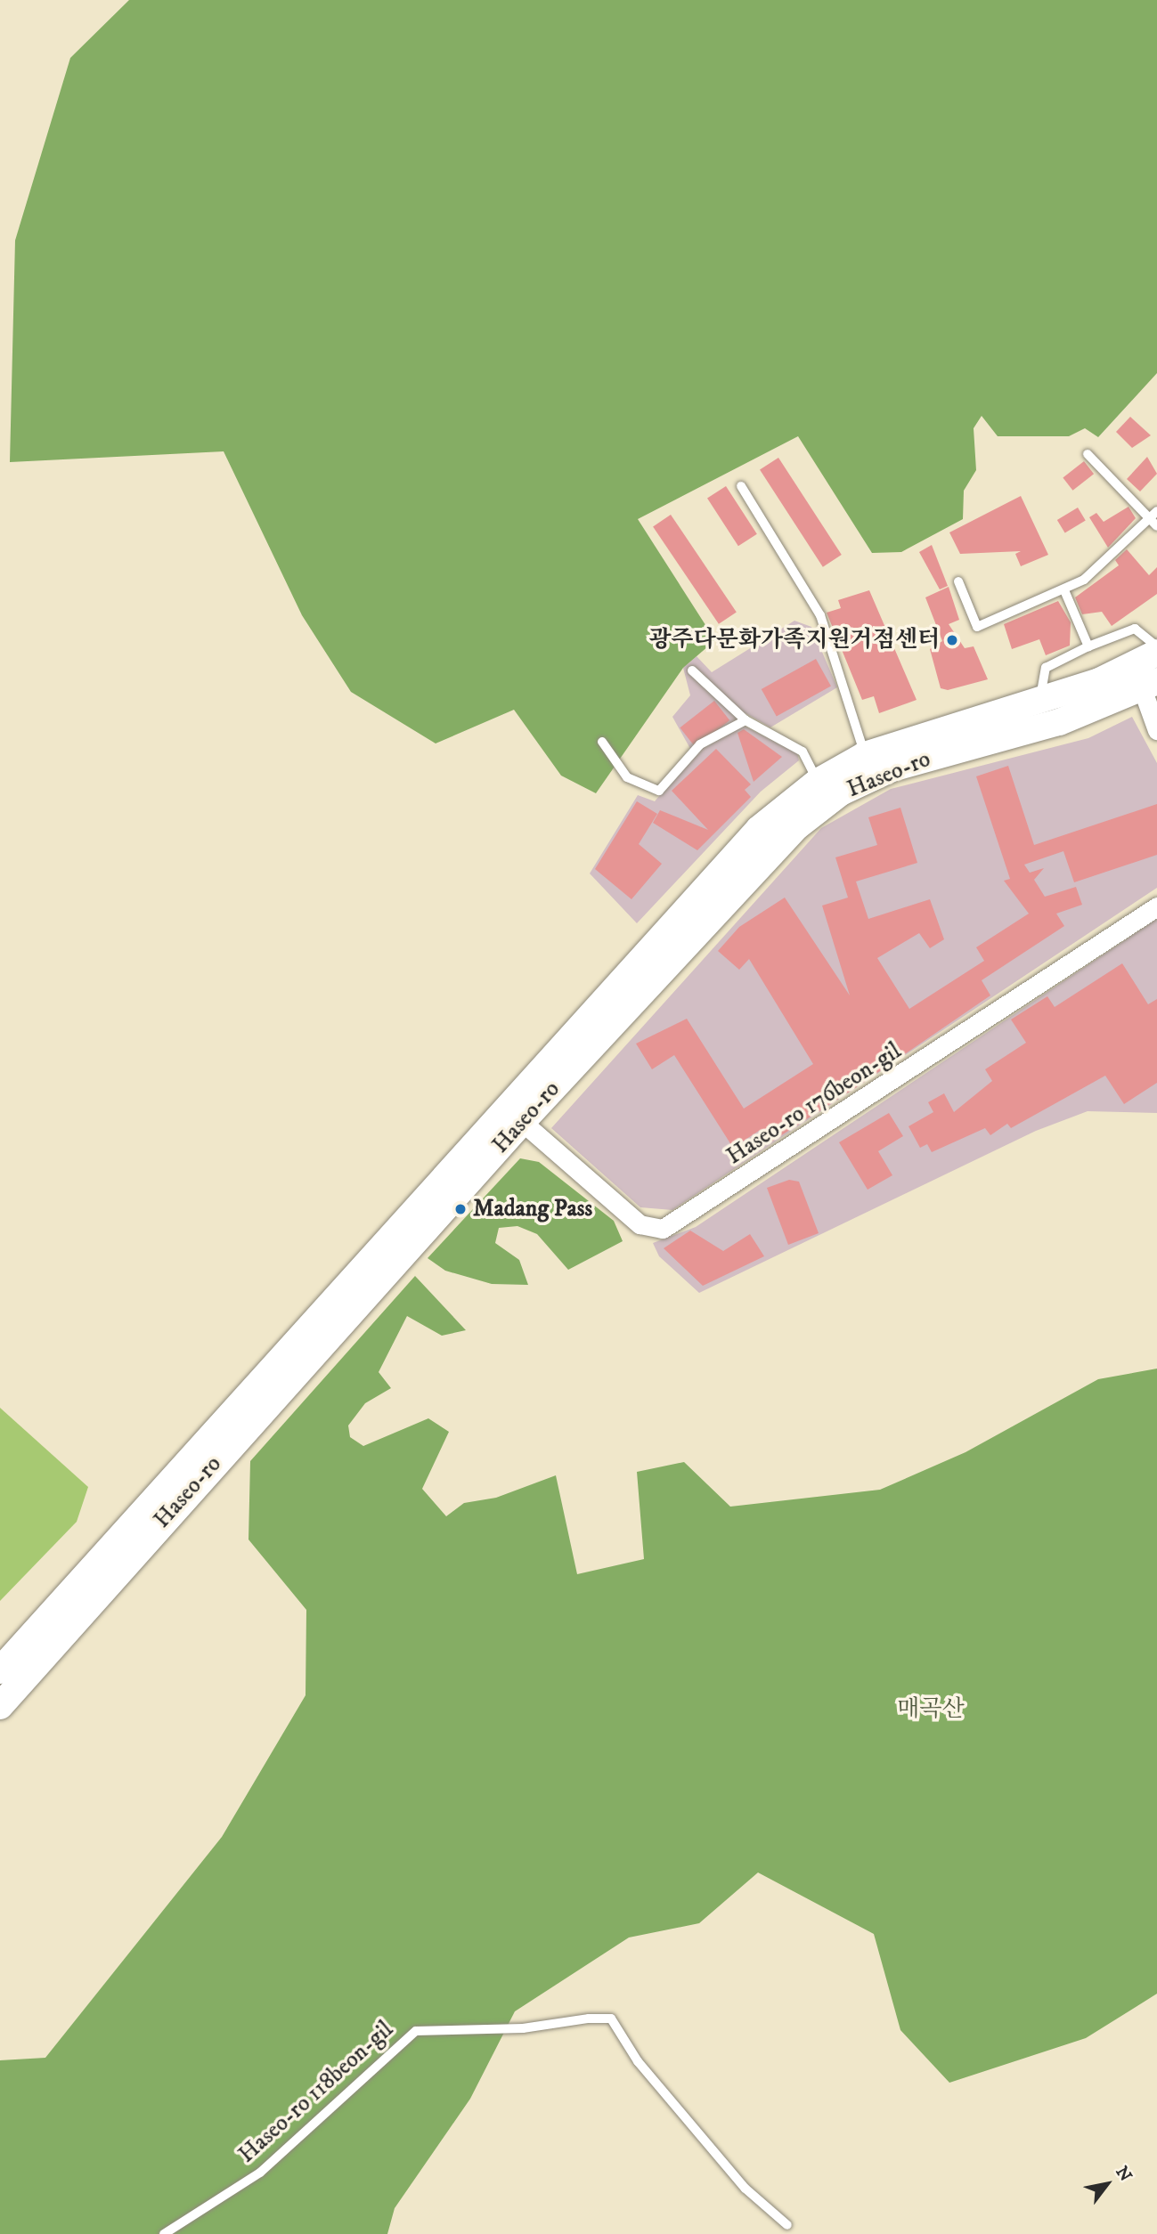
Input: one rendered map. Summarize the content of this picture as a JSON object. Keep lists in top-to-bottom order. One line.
{"streets":{"main road":["Haseo-ro"],"street":["Haseo-ro 176beon-gil"],"lane":["Haseo-ro 118beon-gil"]},"crossings":[["Haseo-ro","Haseo-ro 176beon-gil"]],"parks":["매곡산"],"places":["광주다문화가족지원거점센터","Madang Pass"],"north":"top right"}
